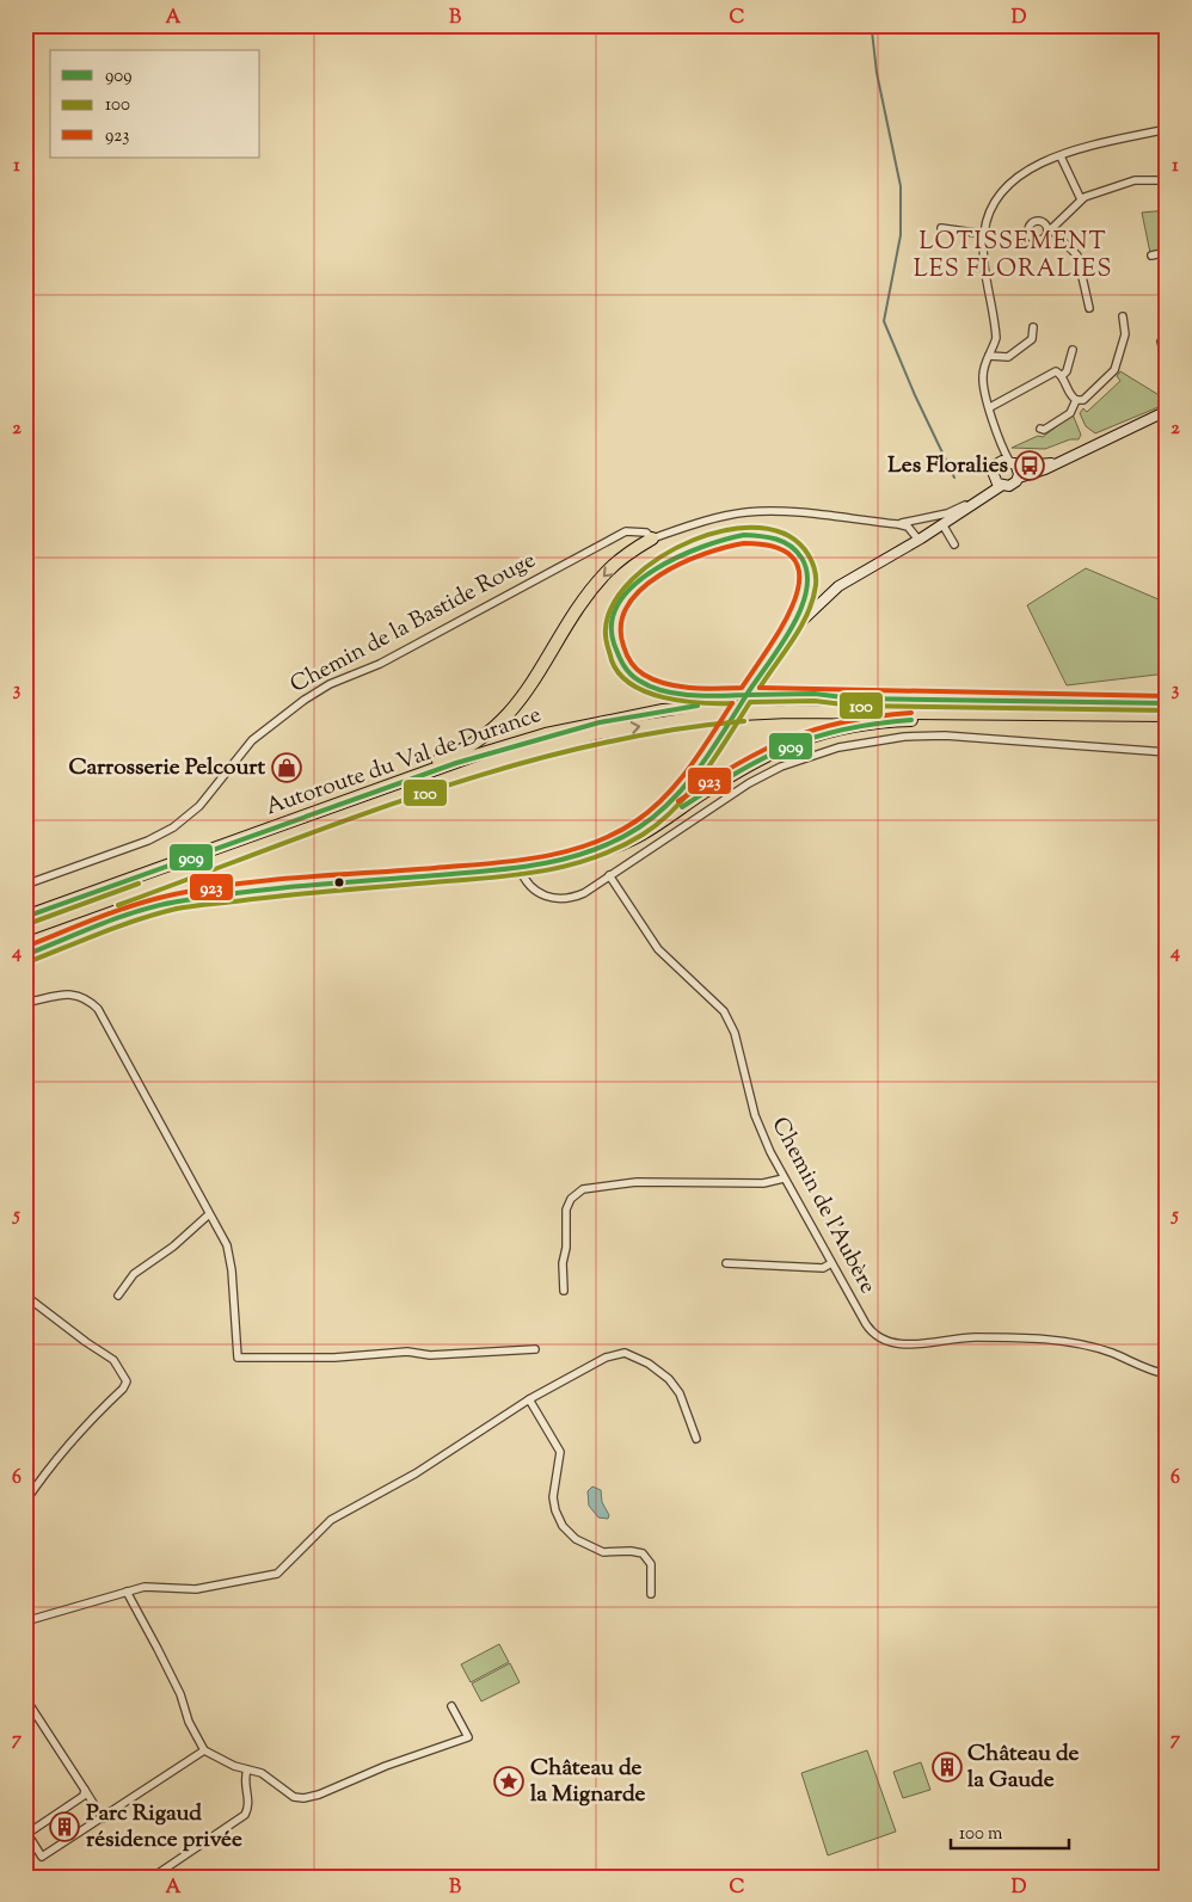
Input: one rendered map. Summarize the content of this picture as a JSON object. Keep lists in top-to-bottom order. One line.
{"streets":{"highway":["Autoroute du Val de Durance"],"street":["Chemin de la Bastide Rouge","Chemin de l'Aubère"]},"districts":["LOTISSEMENT LES FLORALIES"],"places":{"bus stop":["Les Floralies"],"shop":["Carrosserie Pelcourt"],"building":["Château de la Gaude","Parc Rigaud résidence privée"],"place":["Château de la Mignarde"]},"lines":["transit line 100","transit line 909","transit line 923"],"legend":["909","100","923"],"scale_bar":"100 m","grid":{"columns":["A","B","C","D"],"rows":["1","2","3","4","5","6","7"]}}
